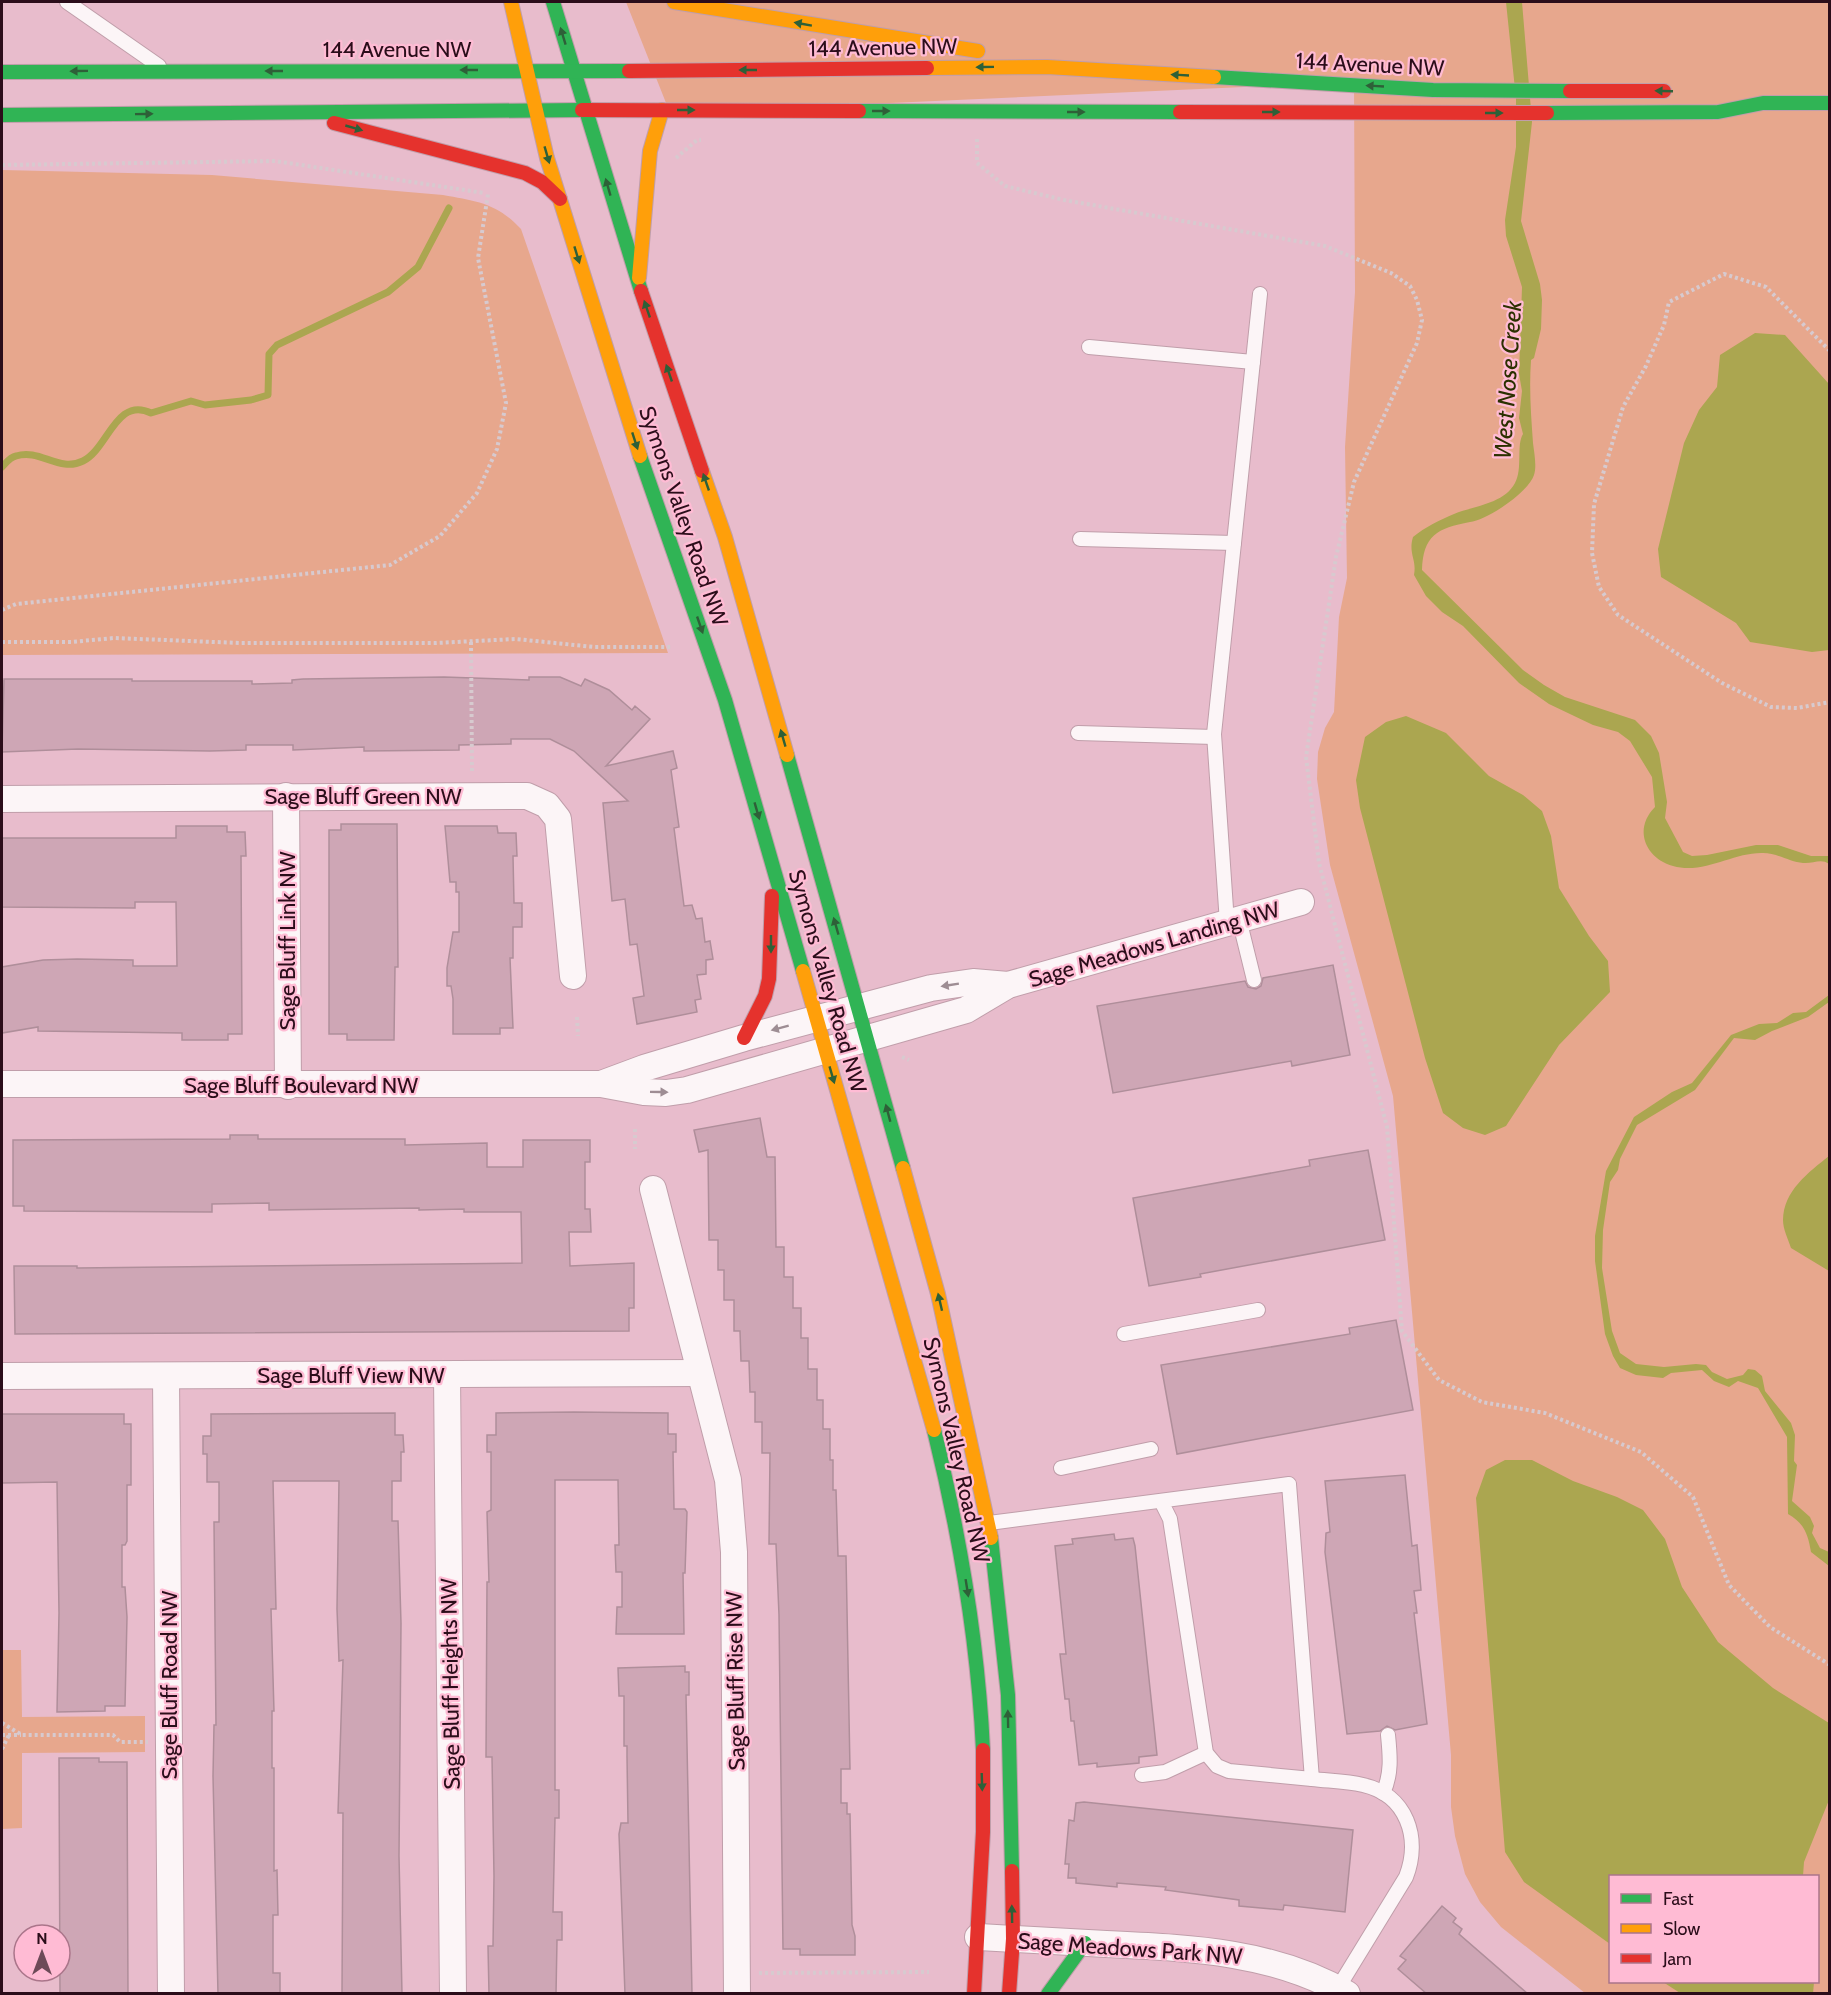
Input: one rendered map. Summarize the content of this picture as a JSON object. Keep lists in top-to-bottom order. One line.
{"streets":{"main road":["144 Avenue NW","Symons Valley Road NW"],"street":["Sage Bluff Green NW","Sage Bluff Link NW","Sage Meadows Landing NW","Sage Bluff Boulevard NW","Sage Bluff View NW","Sage Bluff Rise NW","Sage Bluff Heights NW","Sage Bluff Road NW","Sage Meadows Park NW"]},"crossings":[["144 Avenue NW","Symons Valley Road NW"],["Symons Valley Road NW","Sage Meadows Landing NW"],["Symons Valley Road NW","Sage Bluff Boulevard NW"],["Symons Valley Road NW","Sage Meadows Park NW"],["Sage Bluff Green NW","Sage Bluff Link NW"],["Sage Bluff Link NW","Sage Bluff Boulevard NW"],["Sage Meadows Landing NW","Sage Bluff Boulevard NW"],["Sage Bluff View NW","Sage Bluff Rise NW"],["Sage Bluff View NW","Sage Bluff Heights NW"],["Sage Bluff View NW","Sage Bluff Road NW"]],"water":["West Nose Creek"],"legend":["Fast","Slow","Jam"],"north":"top"}
